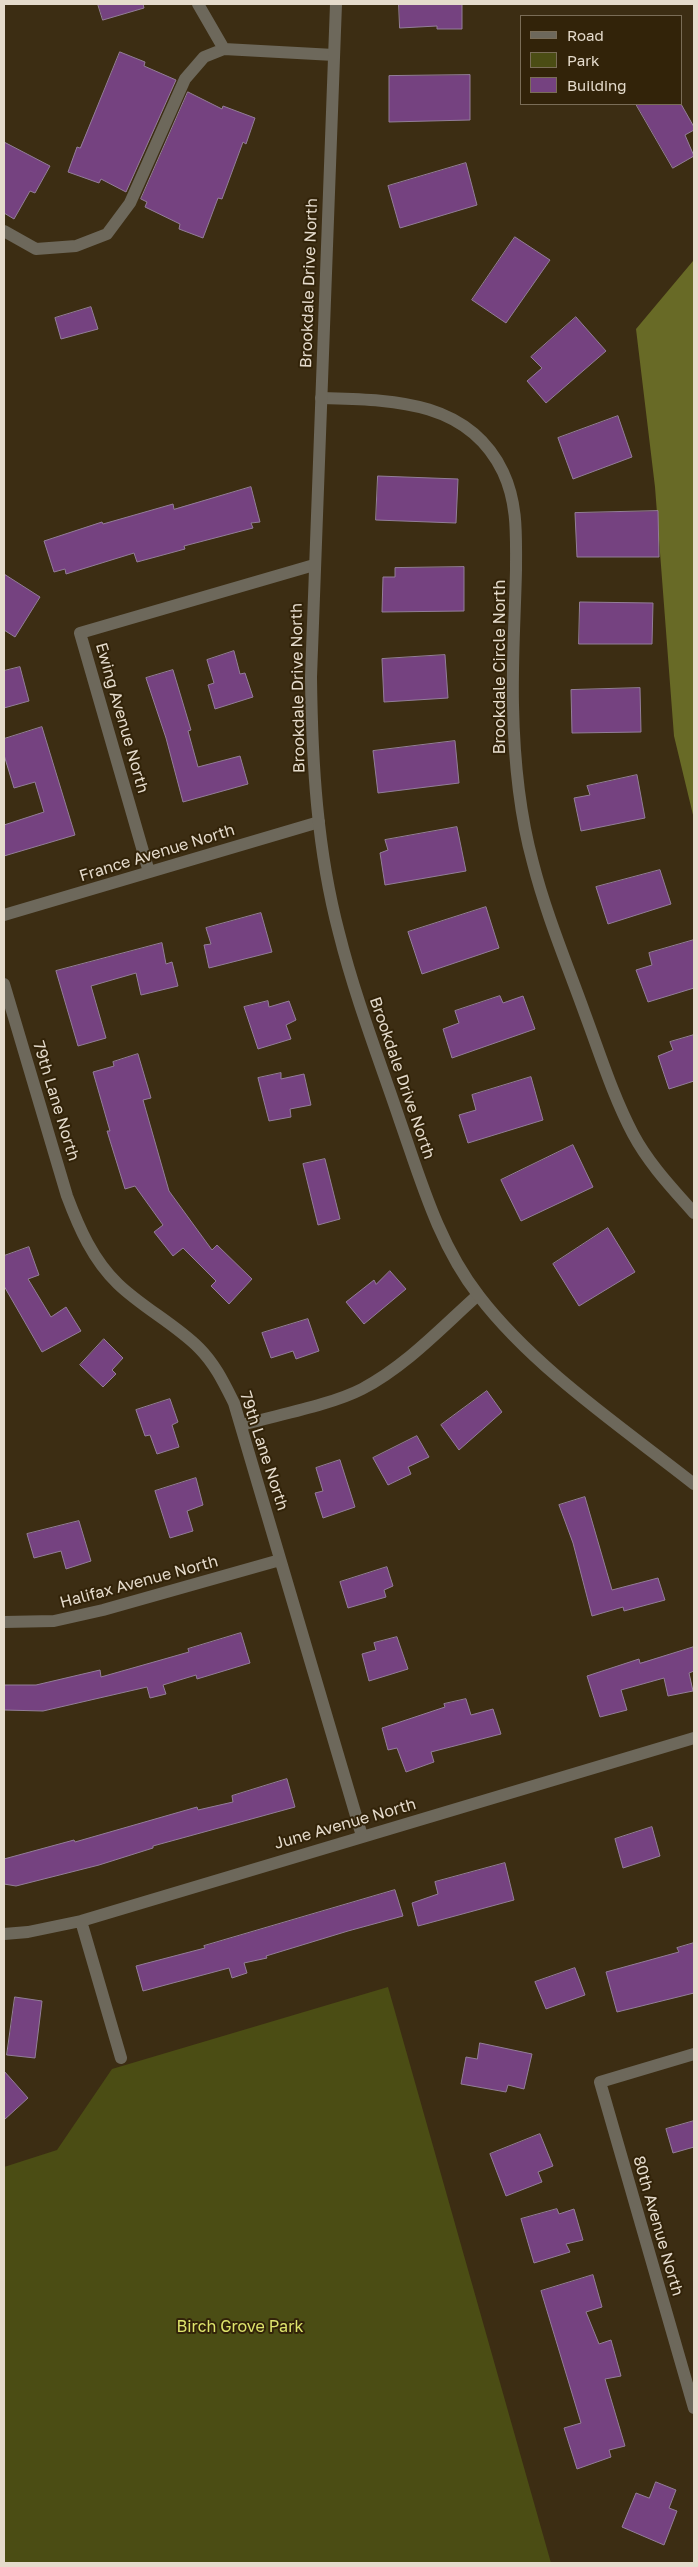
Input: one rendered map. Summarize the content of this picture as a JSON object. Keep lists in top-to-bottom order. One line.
{"streets":{"street":["Brookdale Drive North","Brookdale Circle North","Ewing Avenue North","France Avenue North","79th Lane North","Halifax Avenue North","June Avenue North","80th Avenue North"]},"crossings":[["Brookdale Drive North","Brookdale Circle North"],["Brookdale Drive North","Ewing Avenue North"],["Brookdale Drive North","France Avenue North"],["Ewing Avenue North","France Avenue North"],["79th Lane North","Halifax Avenue North"],["79th Lane North","June Avenue North"]],"parks":["Birch Grove Park"],"legend":["Road","Park","Building"]}
